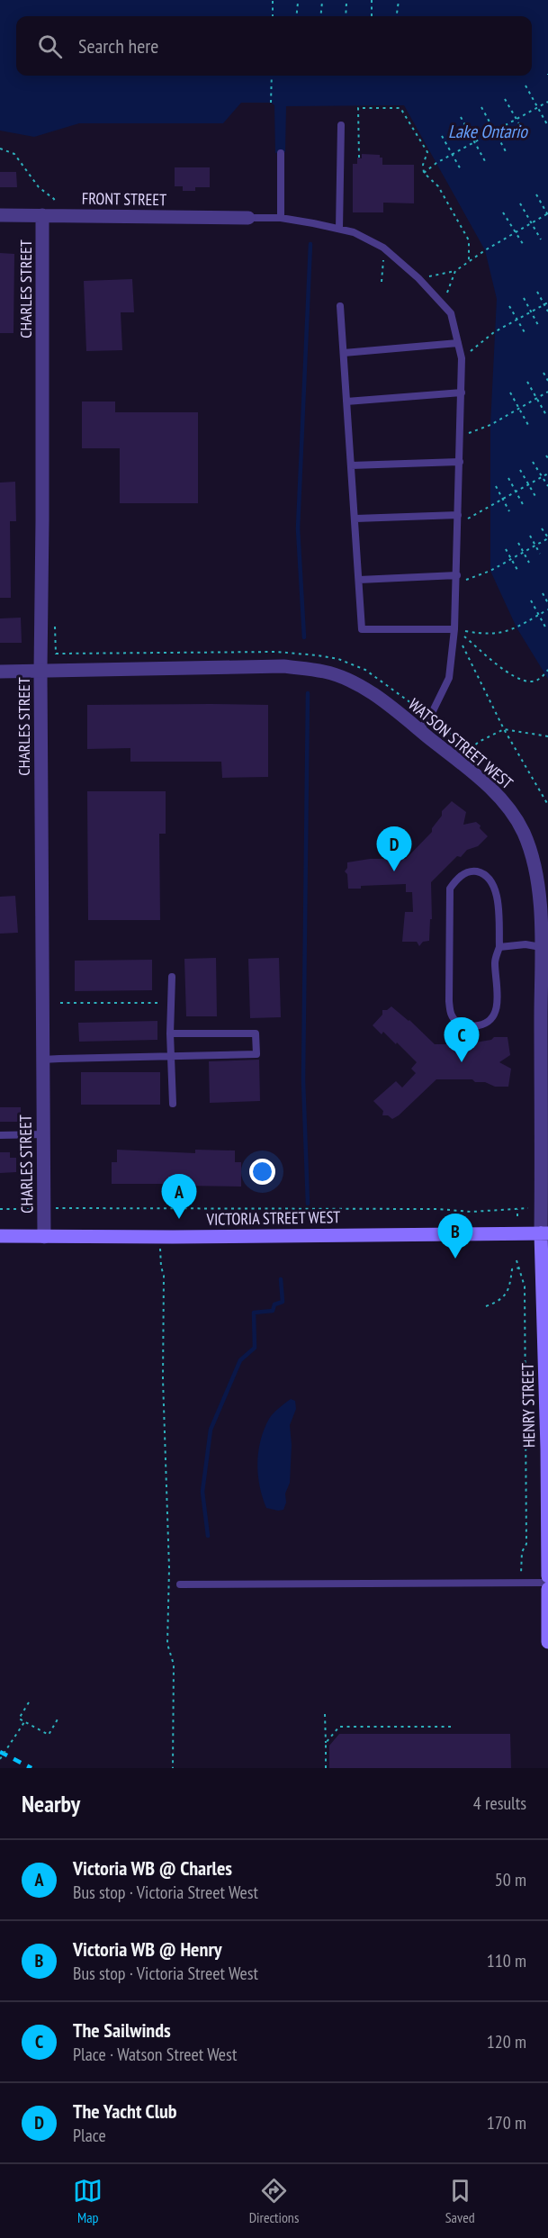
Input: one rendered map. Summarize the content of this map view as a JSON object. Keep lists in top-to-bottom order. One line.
{"streets":{"main road":["VICTORIA STREET WEST","HENRY STREET"],"street":["FRONT STREET","CHARLES STREET","WATSON STREET WEST"]},"crossings":[["FRONT STREET","CHARLES STREET"],["CHARLES STREET","WATSON STREET WEST"],["CHARLES STREET","VICTORIA STREET WEST"],["WATSON STREET WEST","VICTORIA STREET WEST"],["WATSON STREET WEST","HENRY STREET"],["VICTORIA STREET WEST","HENRY STREET"]],"water":["Lake Ontario"],"page":{"search":"Search here","pins":["D","C","A","B"],"heading":["Nearby","4 results"],"list":[{"mark":"A","name":"Victoria WB @ Charles","note":"Bus stop · Victoria Street West","value":"50 m"},{"mark":"B","name":"Victoria WB @ Henry","note":"Bus stop · Victoria Street West","value":"110 m"},{"mark":"C","name":"The Sailwinds","note":"Place · Watson Street West","value":"120 m"},{"mark":"D","name":"The Yacht Club","note":"Place","value":"170 m"}],"nav":["Map","Directions","Saved"]}}
